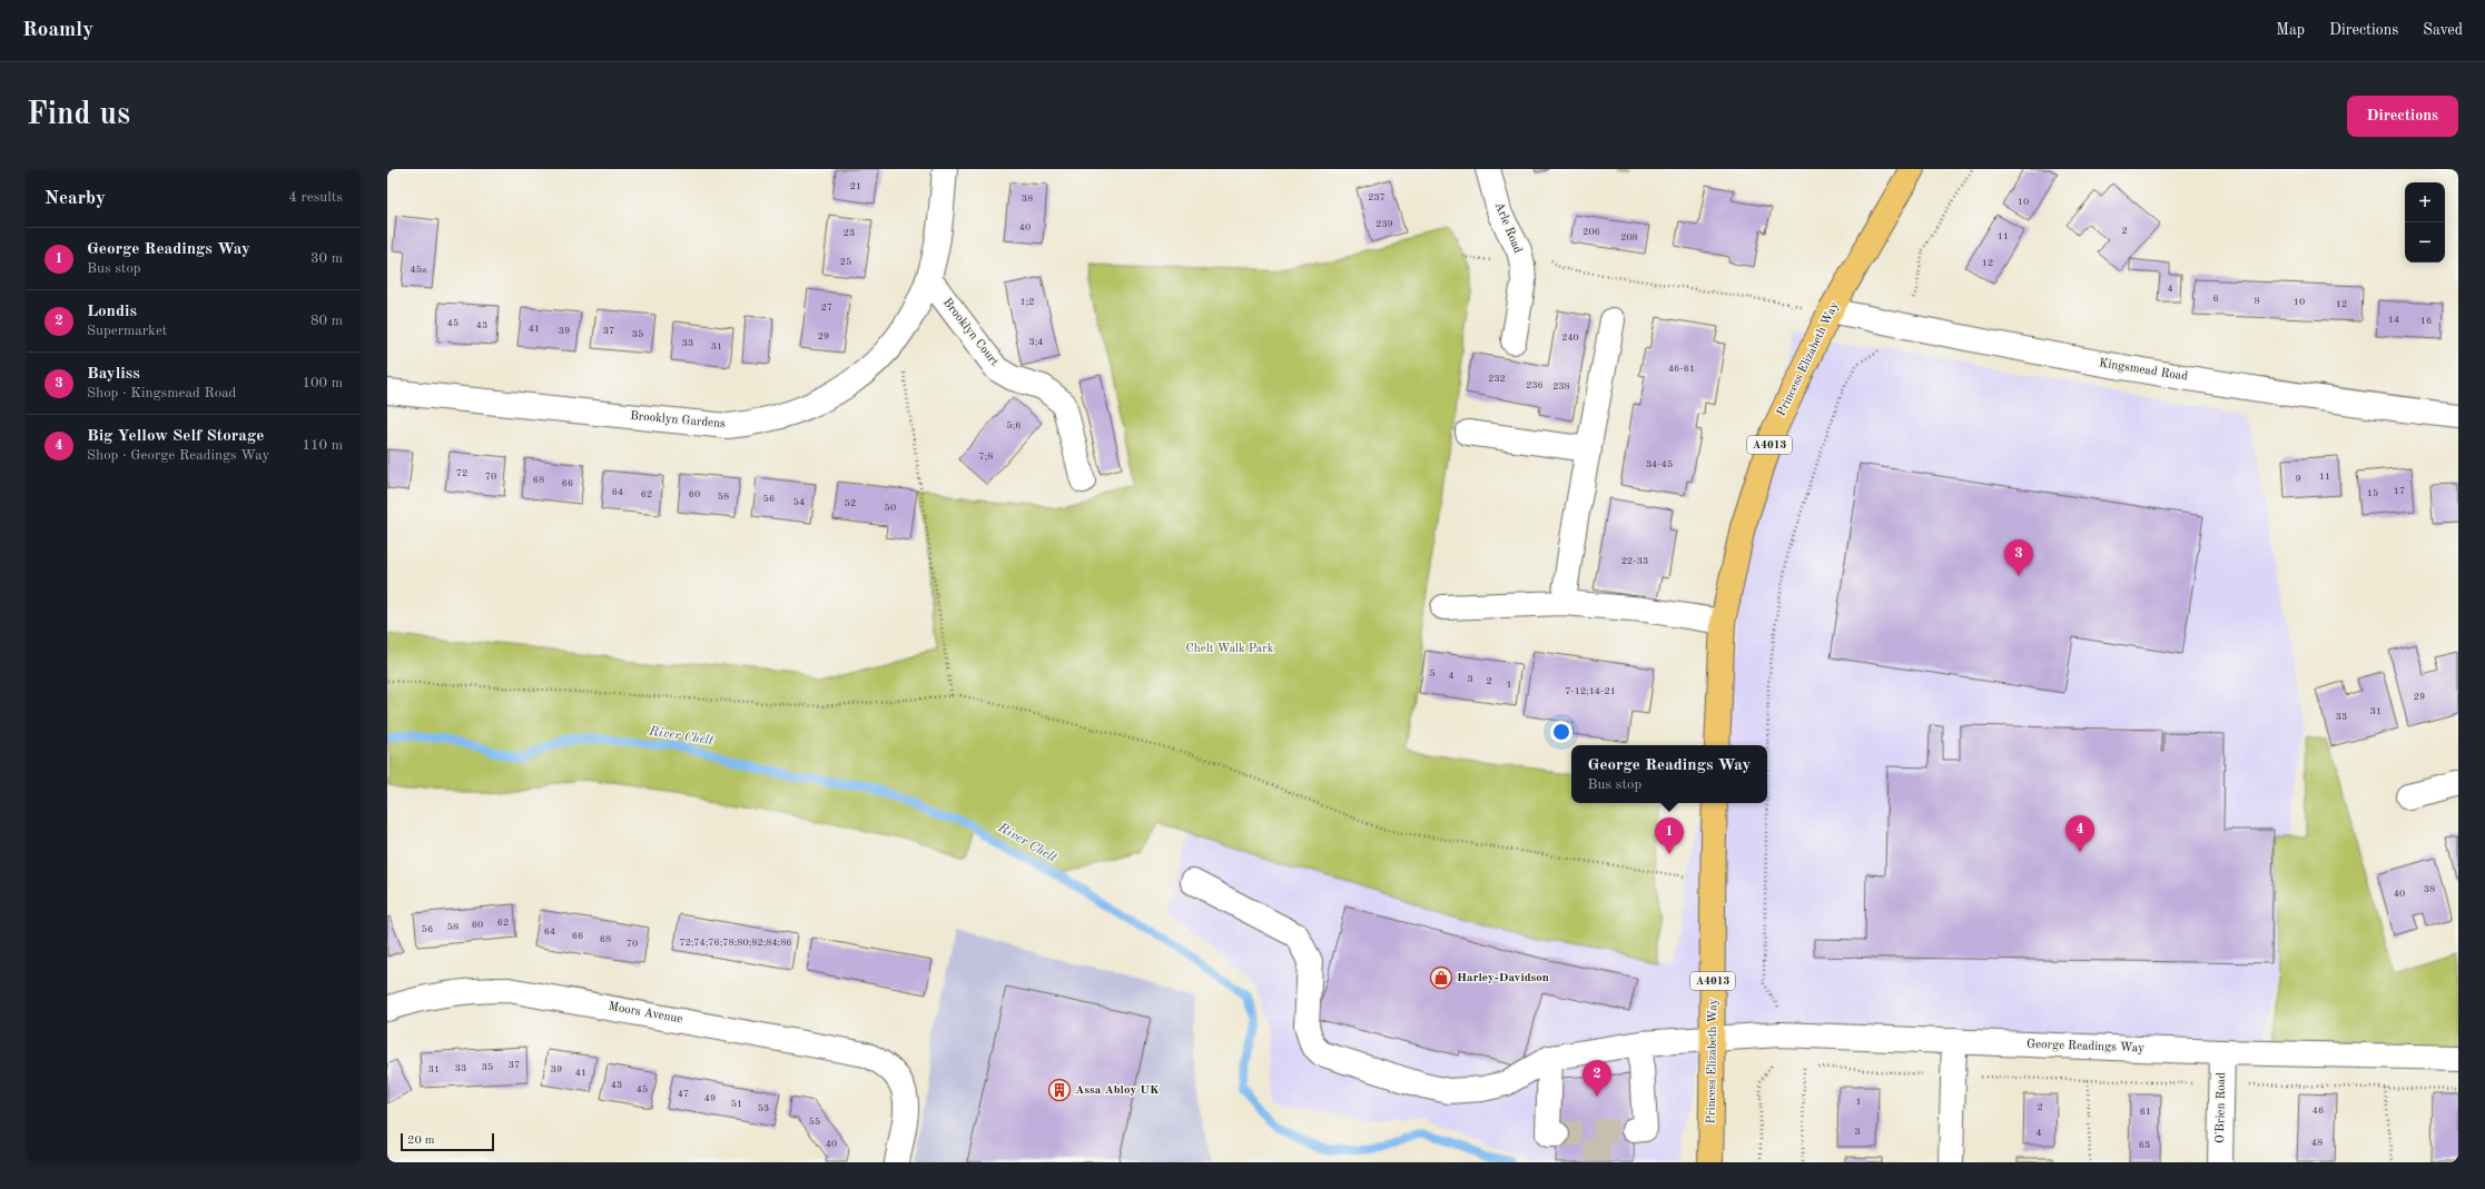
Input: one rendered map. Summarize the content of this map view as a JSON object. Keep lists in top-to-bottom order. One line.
{"streets":{"main road":["Princess Elizabeth Way","A4013"],"street":["Arle Road","Brooklyn Court","Kingsmead Road","Brooklyn Gardens","Moors Avenue","George Readings Way","O'Brien Road"]},"crossings":[["Brooklyn Court","Brooklyn Gardens"],["Princess Elizabeth Way","Kingsmead Road"],["Princess Elizabeth Way","George Readings Way"],["George Readings Way","O'Brien Road"]],"water":["River Chelt"],"parks":["Chelt Walk Park"],"places":{"shop":["Harley-Davidson"],"building":["Assa Abloy UK"]},"house_numbers":["21","237","38","10","239","40","2","206","23","11","208","25","12","45a","4","6","8","1;2","10","12","27","14","16","45","43","41","39","37","35","29","240","3;4","33","31","46-61","232","236","238","5;6","7;8","34-45","72","70","11","9","68","66","17","64","15","62","60","58","56","54","52","50","22-33","5","4","3","2","1","7-12;14-21","29","31","33","38","40","62","60","58","56","64","66","68","72;74;76;78;80;82;84;86","70","37","35","33","31","39","41","43","45","47","49","1","51","2","53","46","61","55","3","4","48","40","63"],"scale_bar":"20 m","page":{"header":"Roamly","nav":["Map","Directions","Saved"],"buttons":"Directions","title":"Find us","heading":["Nearby","4 results"],"map_buttons":["+","−"],"list":[{"mark":"1","name":"George Readings Way","note":"Bus stop","value":"30 m"},{"mark":"2","name":"Londis","note":"Supermarket","value":"80 m"},{"mark":"3","name":"Bayliss","note":"Shop · Kingsmead Road","value":"100 m"},{"mark":"4","name":"Big Yellow Self Storage","note":"Shop · George Readings Way","value":"110 m"}],"pins":["3","4","1","2"],"popup":["George Readings Way","Bus stop"],"scale":"20 m"}}
